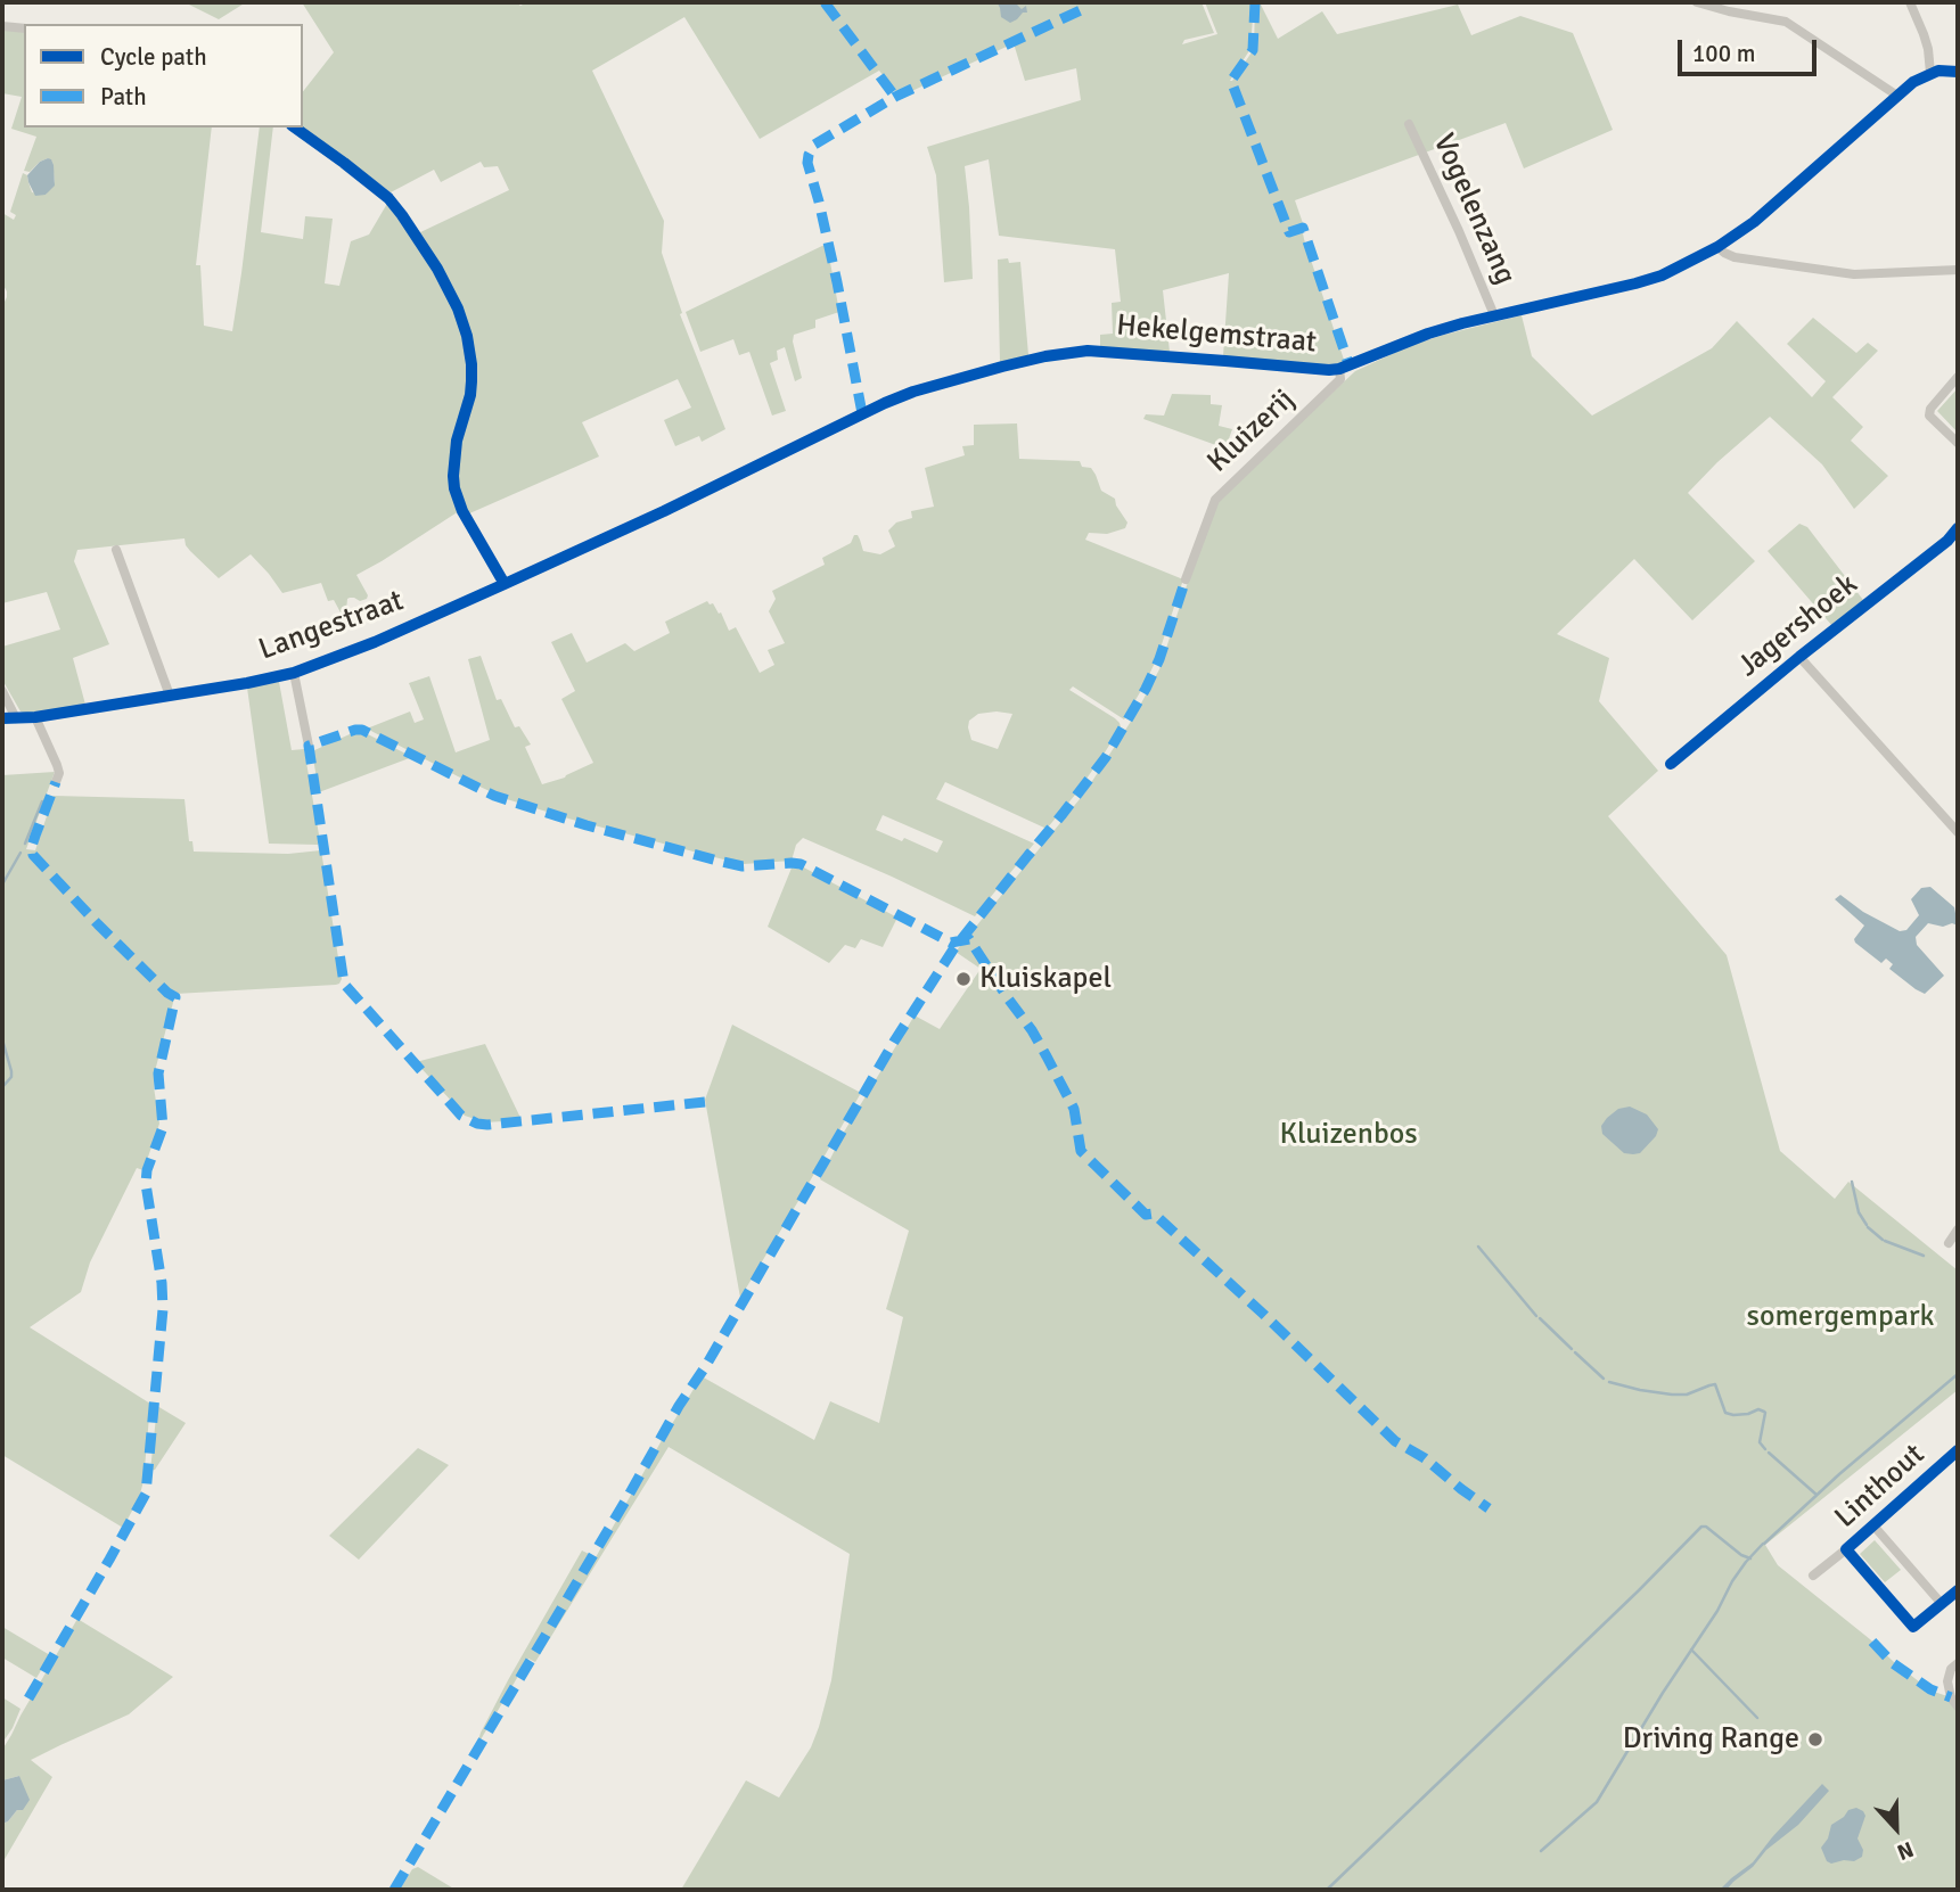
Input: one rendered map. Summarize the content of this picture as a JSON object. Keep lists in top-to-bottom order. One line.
{"streets":{"street":["Vogelenzang","Hekelgemstraat","Kluizerij","Langestraat","Jagershoek","Linthout"]},"crossings":[["Vogelenzang","Hekelgemstraat"],["Hekelgemstraat","Kluizerij"],["Hekelgemstraat","Langestraat"]],"parks":["Kluizenbos","somergempark"],"places":["Kluiskapel","Driving Range"],"legend":["Cycle path","Path"],"scale_bar":"100 m","north":"bottom"}
